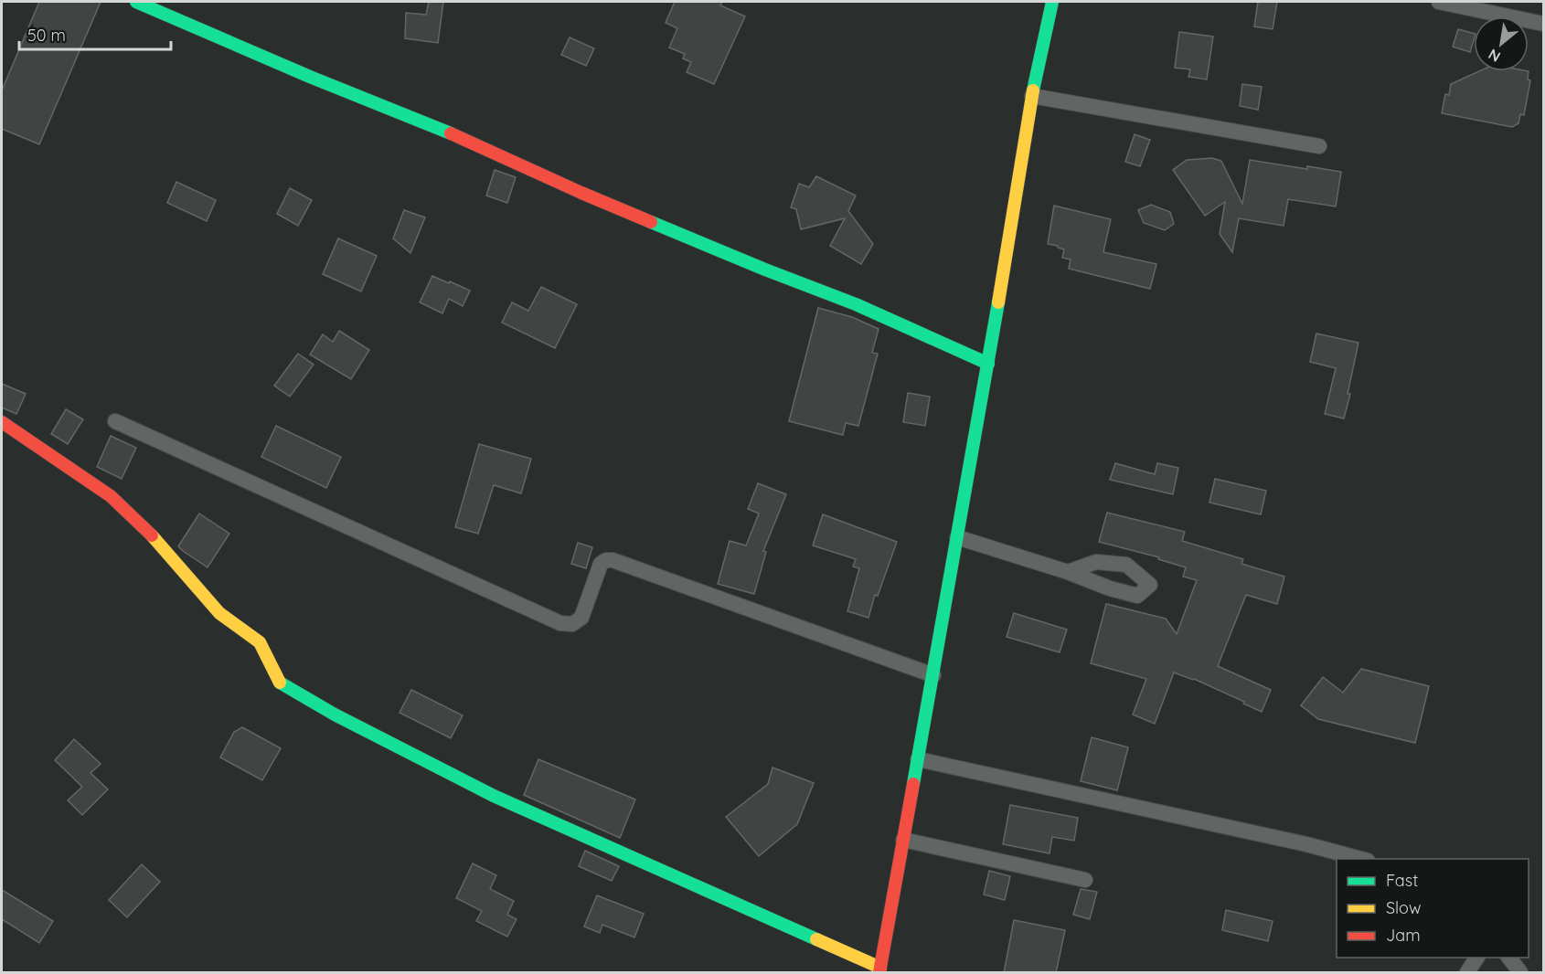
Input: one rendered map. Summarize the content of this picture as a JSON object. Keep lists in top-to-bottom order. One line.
{"legend":["Fast","Slow","Jam"],"scale_bar":"50 m","north":"bottom left"}
